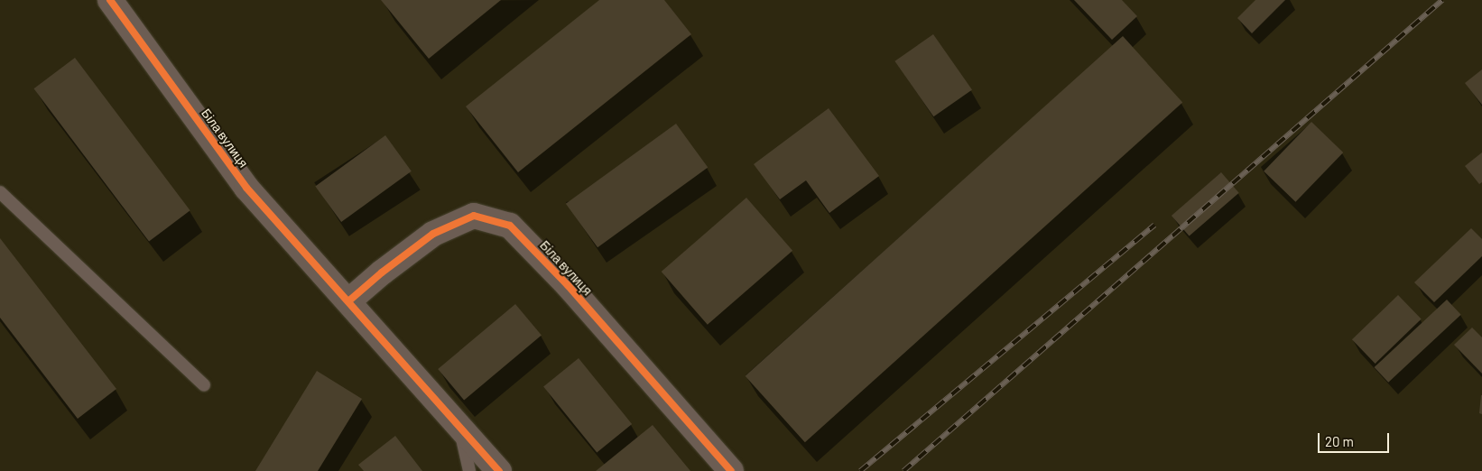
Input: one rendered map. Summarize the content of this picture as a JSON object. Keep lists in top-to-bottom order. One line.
{"streets":{"street":["Біла вулиця"]},"scale_bar":"20 m"}
